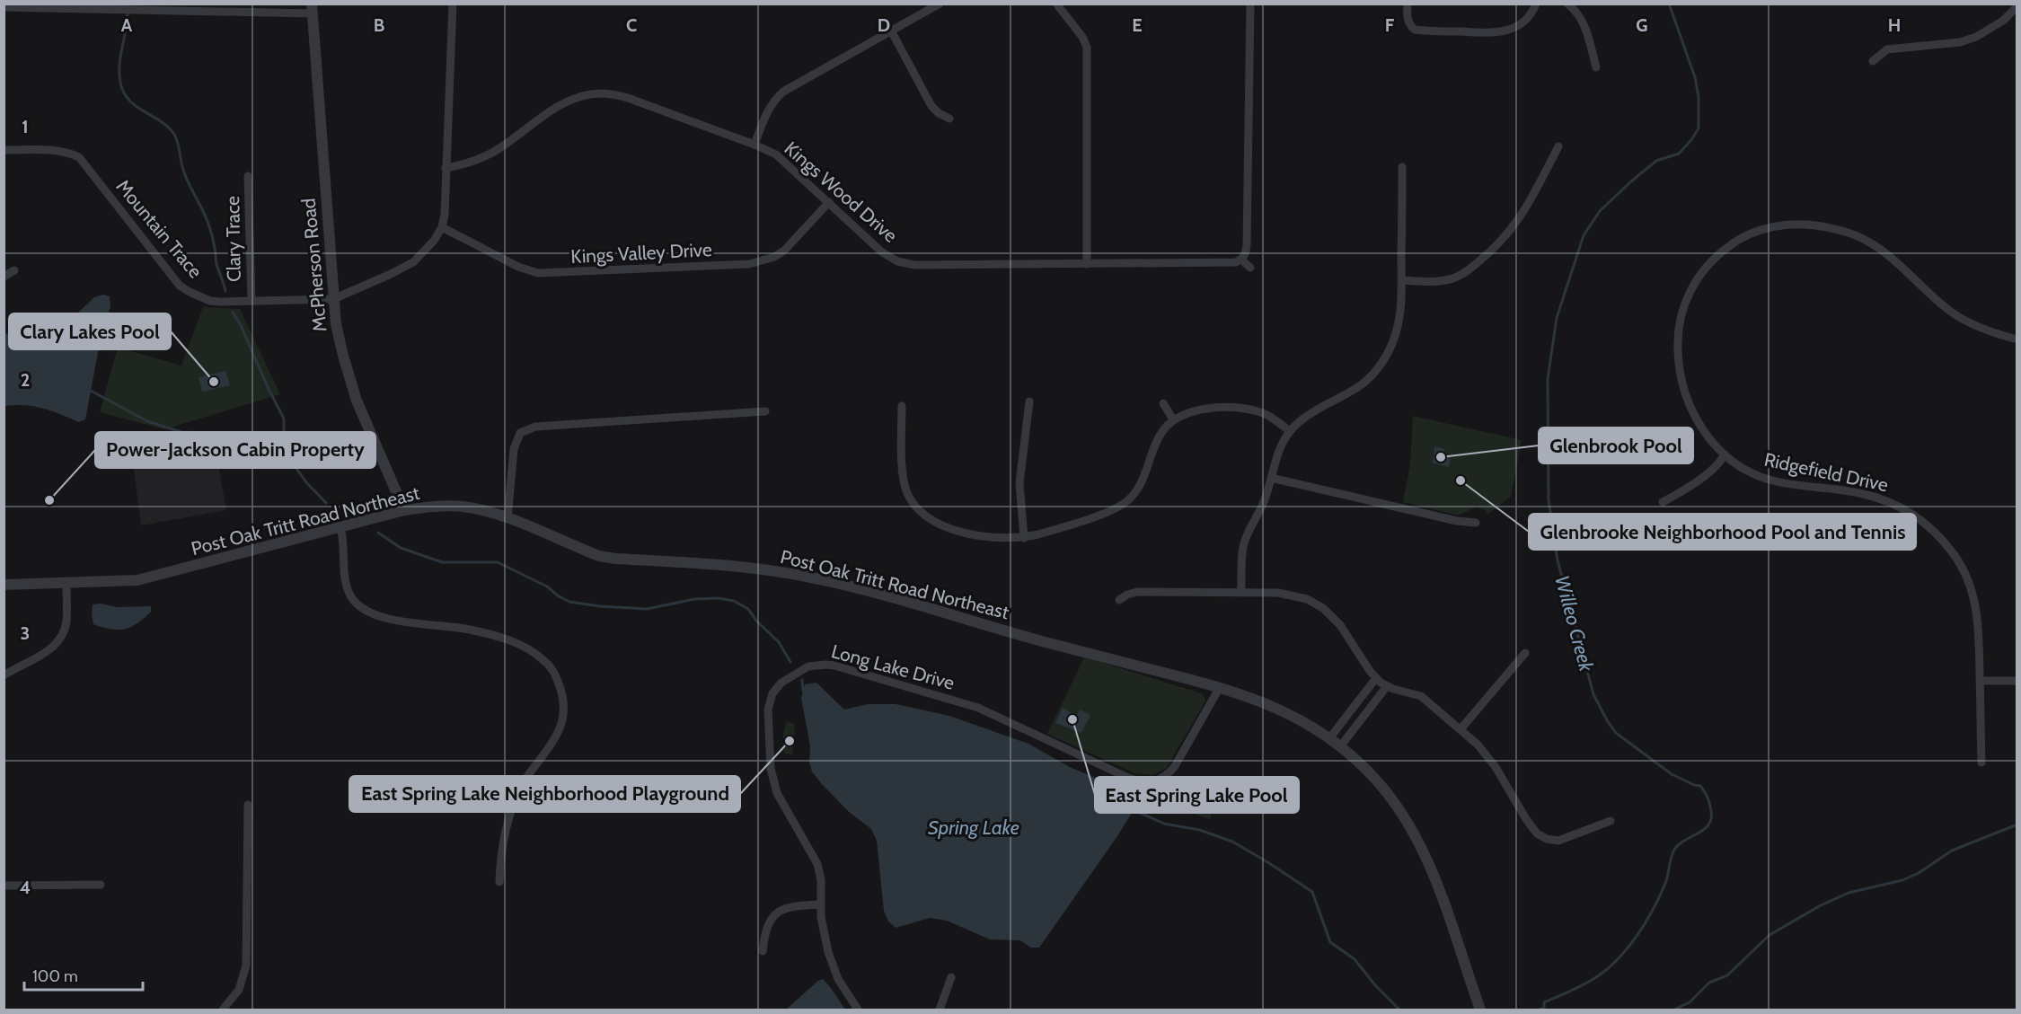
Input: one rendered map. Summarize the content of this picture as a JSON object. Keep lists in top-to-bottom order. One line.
{"streets":{"street":["Kings Wood Drive","Mountain Trace","Clary Trace","Kings Valley Drive","McPherson Road","Ridgefield Drive","Post Oak Tritt Road Northeast","Long Lake Drive"]},"crossings":[["Kings Wood Drive","Mountain Trace"],["Kings Wood Drive","Kings Valley Drive"],["Mountain Trace","Clary Trace"],["Mountain Trace","Kings Valley Drive"],["Mountain Trace","McPherson Road"],["McPherson Road","Post Oak Tritt Road Northeast"],["Post Oak Tritt Road Northeast","Long Lake Drive"]],"water":["Willeo Creek","Spring Lake"],"places":["Clary Lakes Pool","Glenbrook Pool","Glenbrooke Neighborhood Pool and Tennis","Power-Jackson Cabin Property","East Spring Lake Pool","East Spring Lake Neighborhood Playground"],"scale_bar":"100 m","grid":{"columns":["A","B","C","D","E","F","G","H"],"rows":["1","2","3","4"]}}
